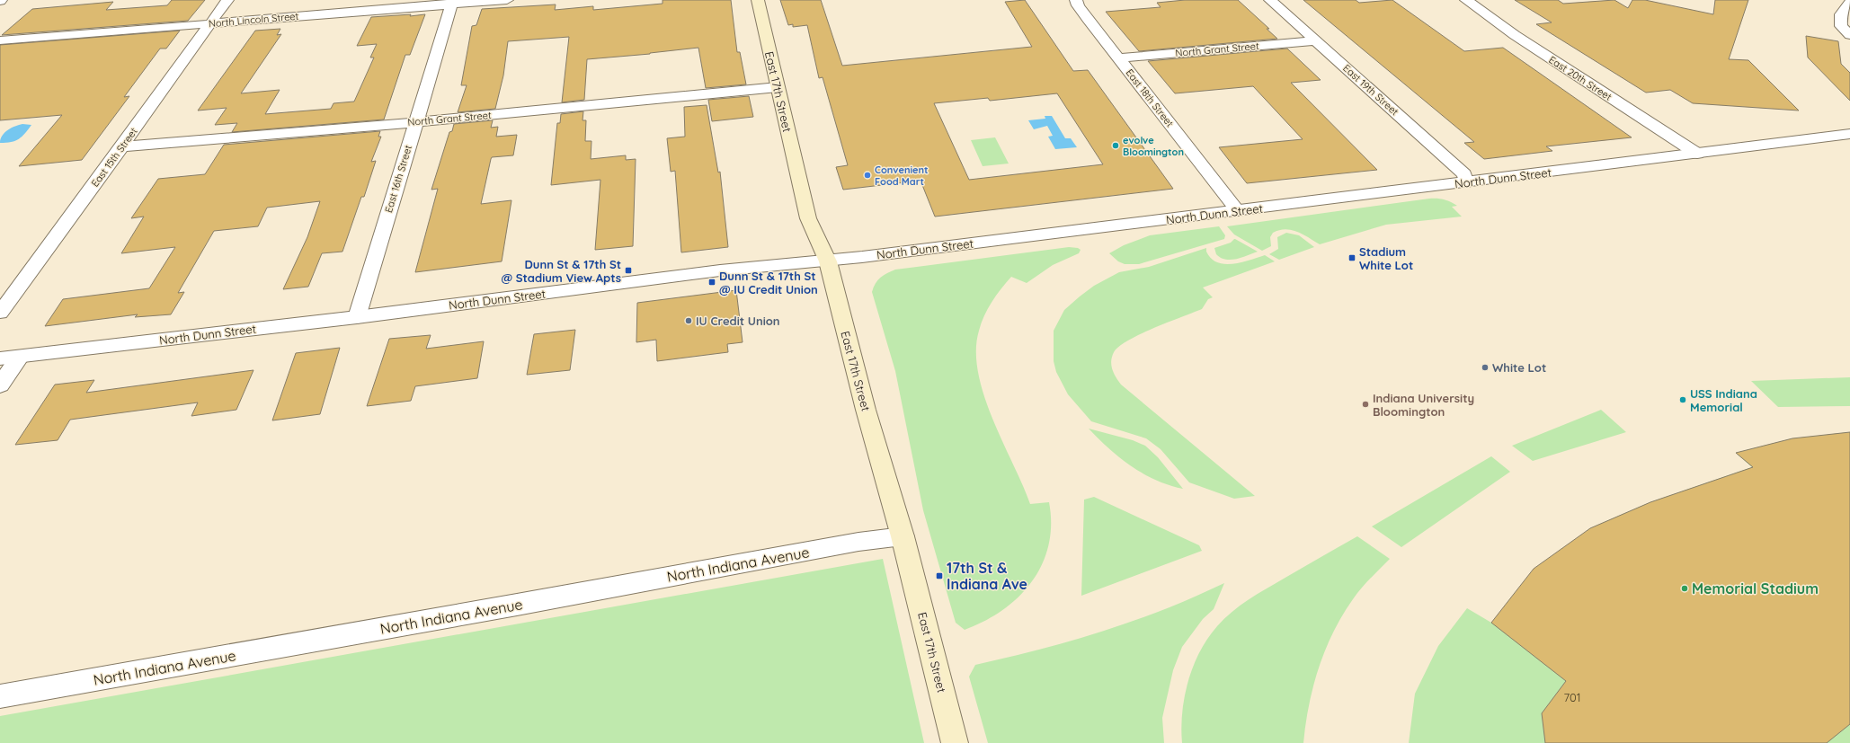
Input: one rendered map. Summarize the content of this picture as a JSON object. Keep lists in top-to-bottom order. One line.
{"streets":{"main road":["East 17th Street"],"street":["North Lincoln Street","North Grant Street","East 20th Street","East 19th Street","East 18th Street","East 15th Street","North Dunn Street","East 16th Street","North Indiana Avenue"]},"crossings":[["North Lincoln Street","East 15th Street"],["North Lincoln Street","East 16th Street"],["North Grant Street","East 19th Street"],["North Grant Street","East 17th Street"],["North Grant Street","East 18th Street"],["North Grant Street","East 15th Street"],["North Grant Street","East 16th Street"],["East 20th Street","North Dunn Street"],["East 19th Street","North Dunn Street"],["East 17th Street","North Dunn Street"],["East 17th Street","North Indiana Avenue"],["East 18th Street","North Dunn Street"],["North Dunn Street","East 16th Street"]],"places":{"other":["evolve Bloomington","Convenient Food Mart","IU Credit Union","White Lot","USS Indiana Memorial","Indiana University Bloomington","Memorial Stadium"],"transit":["Stadium White Lot","Dunn St & 17th St @ Stadium View Apts","Dunn St & 17th St @ IU Credit Union","17th St & Indiana Ave"]},"house_numbers":["701"]}
